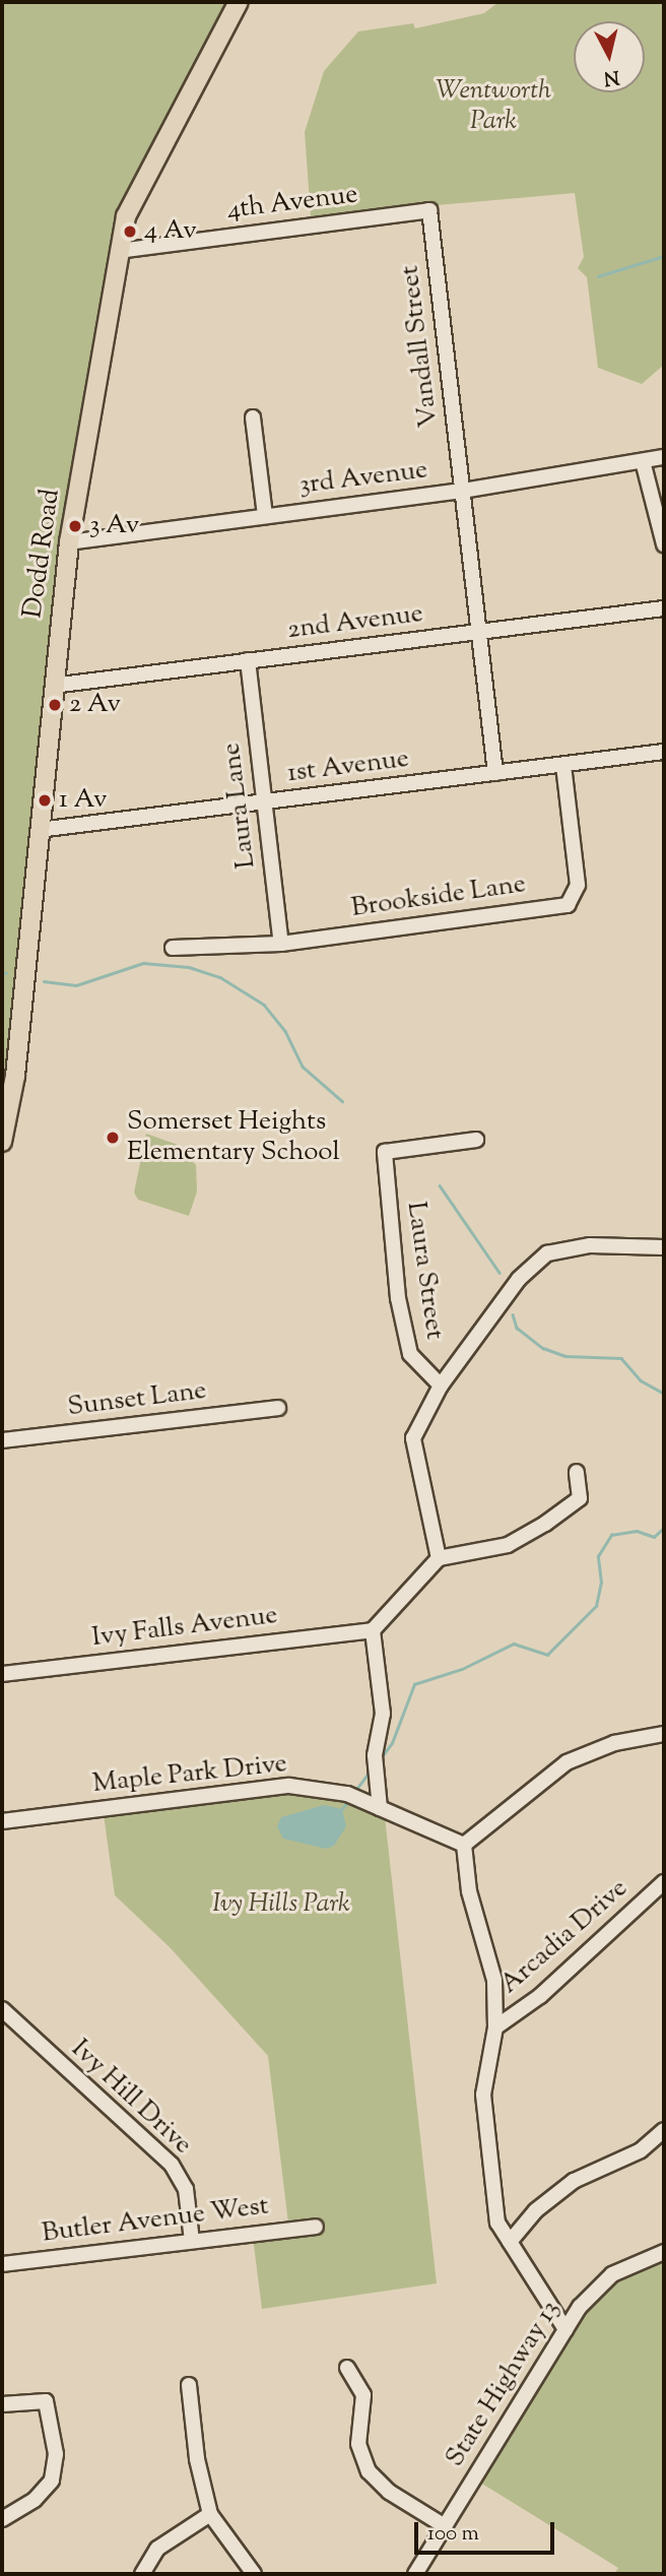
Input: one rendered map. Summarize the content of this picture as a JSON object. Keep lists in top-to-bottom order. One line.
{"streets":{"main road":["Dodd Road"],"street":["4th Avenue","Vandall Street","3rd Avenue","2nd Avenue","1st Avenue","Laura Lane","Brookside Lane","Laura Street","Sunset Lane","Ivy Falls Avenue","Maple Park Drive","Arcadia Drive","Ivy Hill Drive","Butler Avenue West","State Highway 13"]},"crossings":[["4th Avenue","Vandall Street"],["4th Avenue","Dodd Road"],["Vandall Street","3rd Avenue"],["Vandall Street","2nd Avenue"],["Vandall Street","1st Avenue"],["3rd Avenue","Dodd Road"],["Dodd Road","2nd Avenue"],["Dodd Road","1st Avenue"],["2nd Avenue","Laura Lane"],["1st Avenue","Laura Lane"],["1st Avenue","Brookside Lane"],["Laura Lane","Brookside Lane"],["Ivy Hill Drive","Butler Avenue West"]],"parks":["Wentworth Park","Ivy Hills Park"],"places":["4 Av","3 Av","2 Av","1 Av","Somerset Heights Elementary School"],"scale_bar":"100 m","north":"bottom"}
